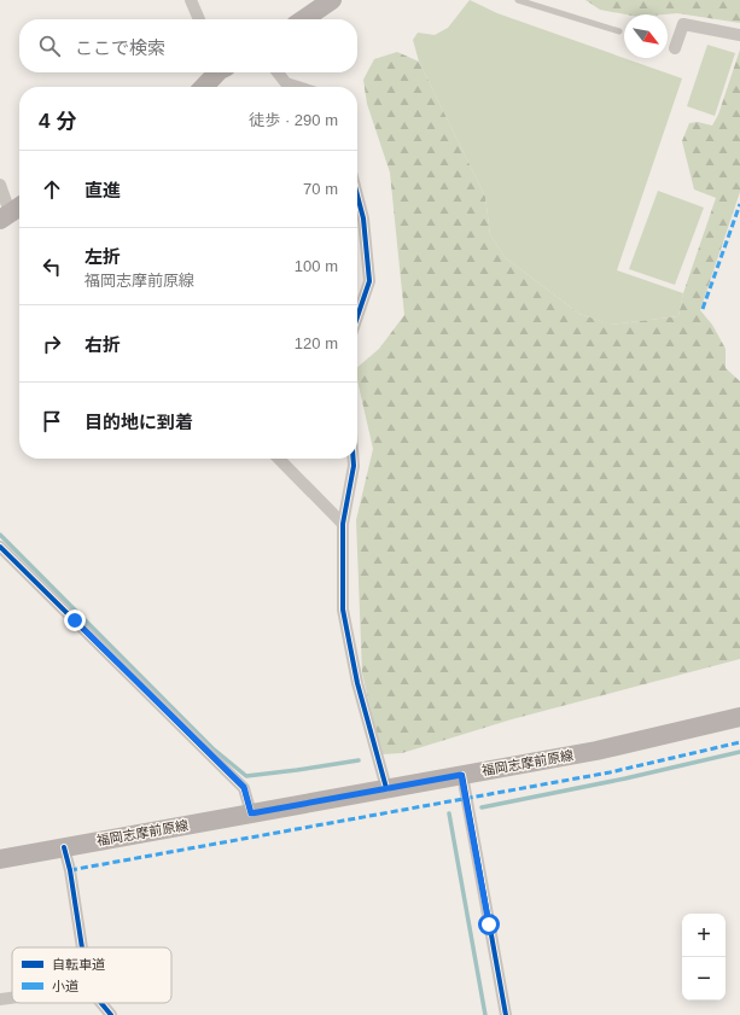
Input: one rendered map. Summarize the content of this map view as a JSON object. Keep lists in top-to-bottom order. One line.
{"streets":{"main road":["福岡志摩前原線"]},"legend":["自転車道","小道"],"north":"bottom right","page":{"search":"ここで検索","heading":["4 分","徒歩 · 290 m"],"list":[["直進","70 m"],["左折","福岡志摩前原線","100 m"],["右折","120 m"],"目的地に到着"],"map_buttons":["+","−"]}}
